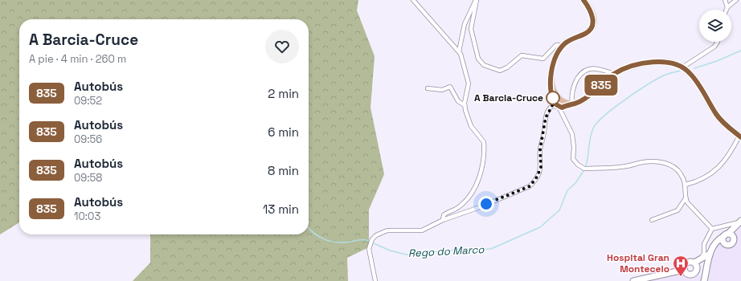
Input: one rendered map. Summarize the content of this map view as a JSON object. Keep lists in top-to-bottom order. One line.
{"water":["Rego do Marco"],"places":{"other":["A Barcia-Cruce"],"hospital":["Hospital Gran Montecelo"]},"lines":["bus line 835"],"page":{"on_map":"835","heading":["A Barcia-Cruce","A pie · 4 min · 260 m"],"list":[{"mark":"835","name":"Autobús","note":"09:52","value":"2 min"},{"mark":"835","name":"Autobús","note":"09:56","value":"6 min"},{"mark":"835","name":"Autobús","note":"09:58","value":"8 min"},{"mark":"835","name":"Autobús","note":"10:03","value":"13 min"}]}}
